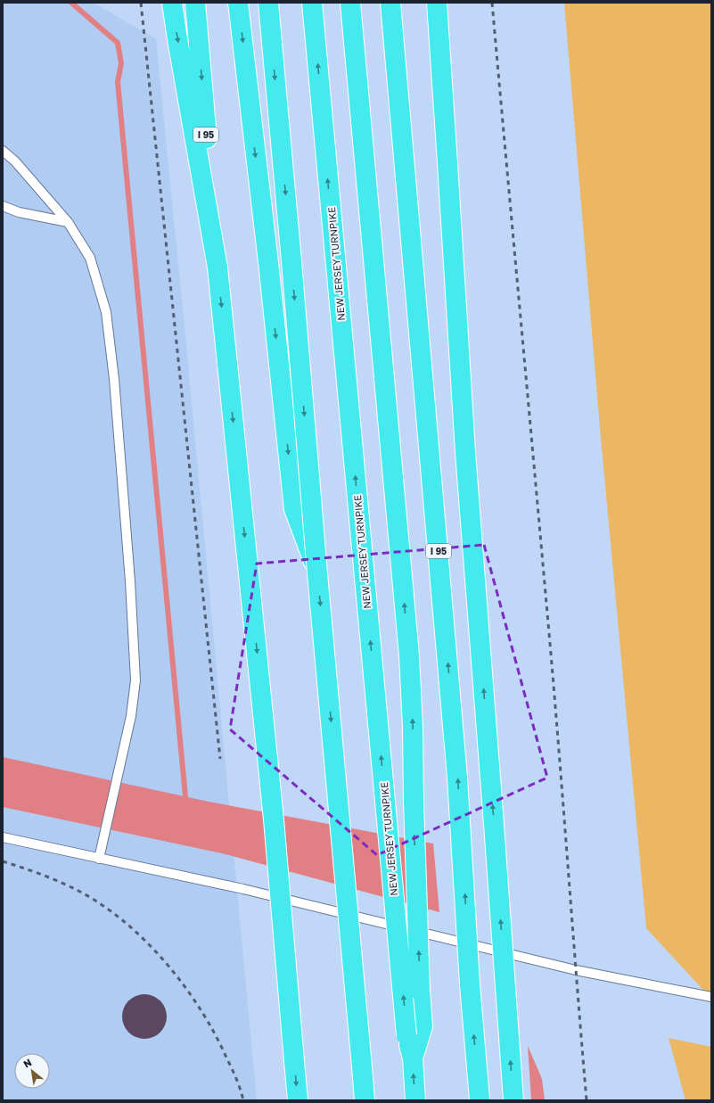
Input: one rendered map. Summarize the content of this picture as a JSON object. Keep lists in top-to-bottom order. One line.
{"streets":{"highway":["I 95","NEW JERSEY TURNPIKE"]},"north":"top left"}
